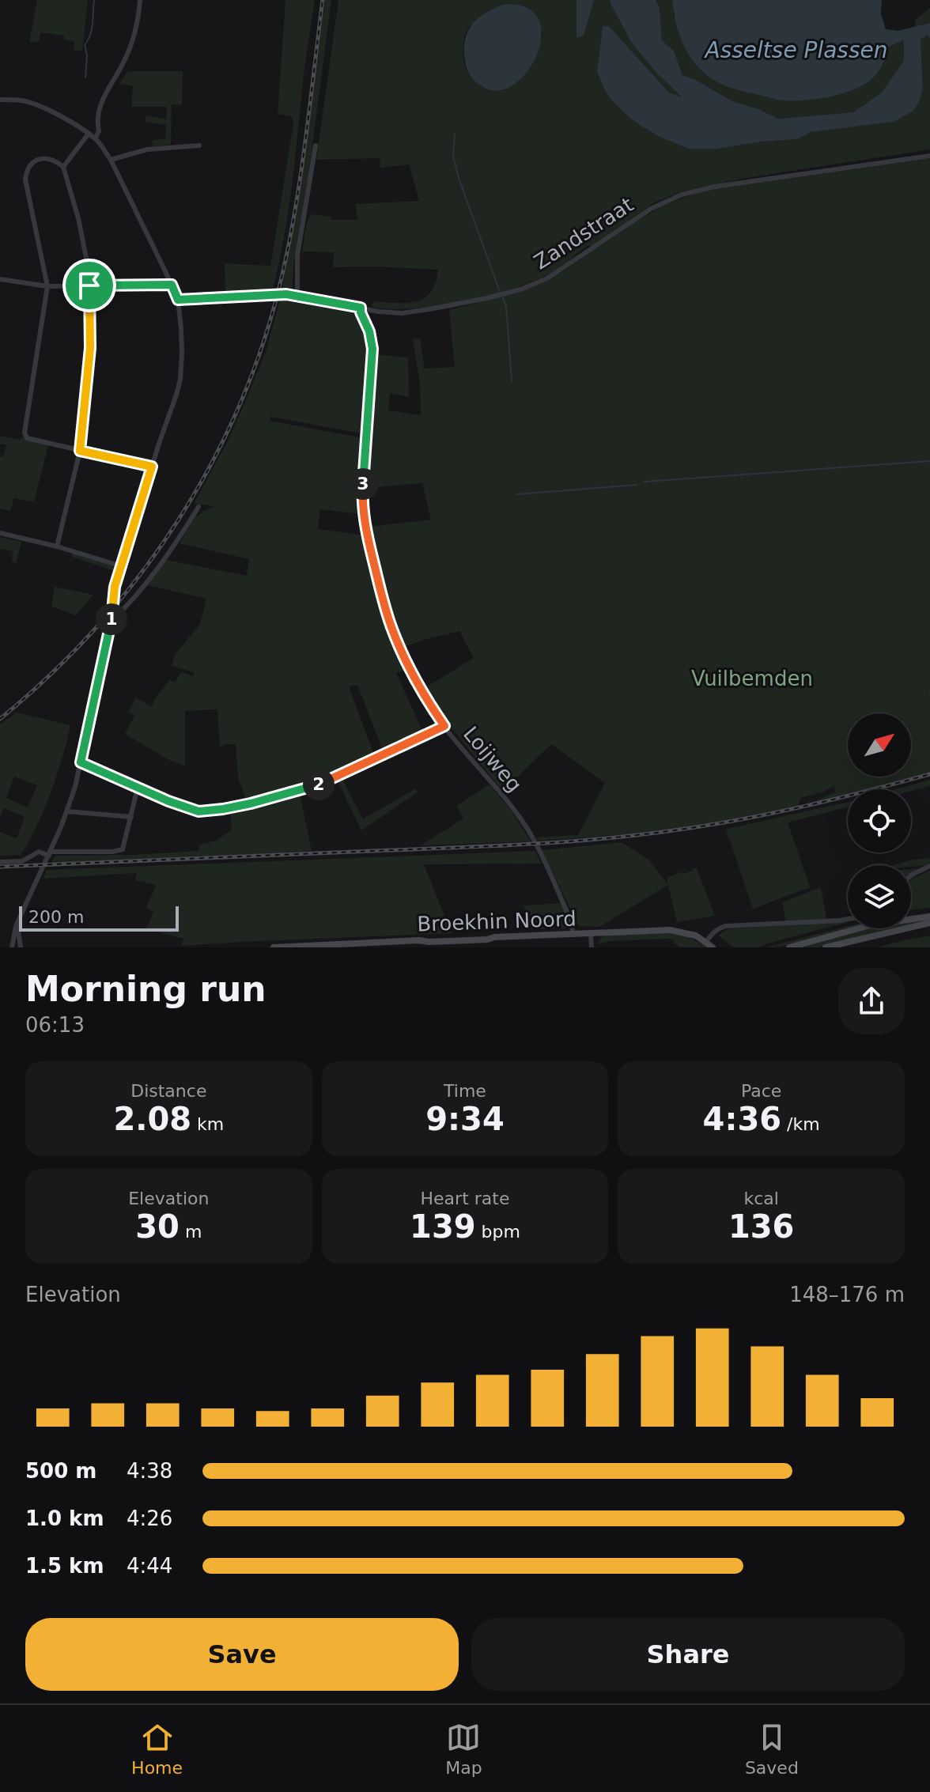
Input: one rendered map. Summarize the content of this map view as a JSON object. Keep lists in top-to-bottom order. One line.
{"streets":{"street":["Zandstraat","Loijweg","Broekhin Noord"]},"crossings":[["Zandstraat","Loijweg"],["Loijweg","Broekhin Noord"]],"water":["Asseltse Plassen"],"parks":["Vuilbemden"],"scale_bar":"200 m","north":"top right","page":{"pins":["3","1","2"],"scale":"200 m","heading":["Morning run","06:13"],"stats":[["Distance","2.08 km"],["Time","9:34"],["Pace","4:36 /km"],["Elevation","30 m"],["Heart rate","139 bpm"],["kcal","136"]],"chart":["Elevation","148–176 m"],"list":[{"name":"500 m","note":"4:38"},{"name":"1.0 km","note":"4:26"},{"name":"1.5 km","note":"4:44"}],"buttons":["Save","Share"],"tabs":["Home","Map","Saved"]}}
